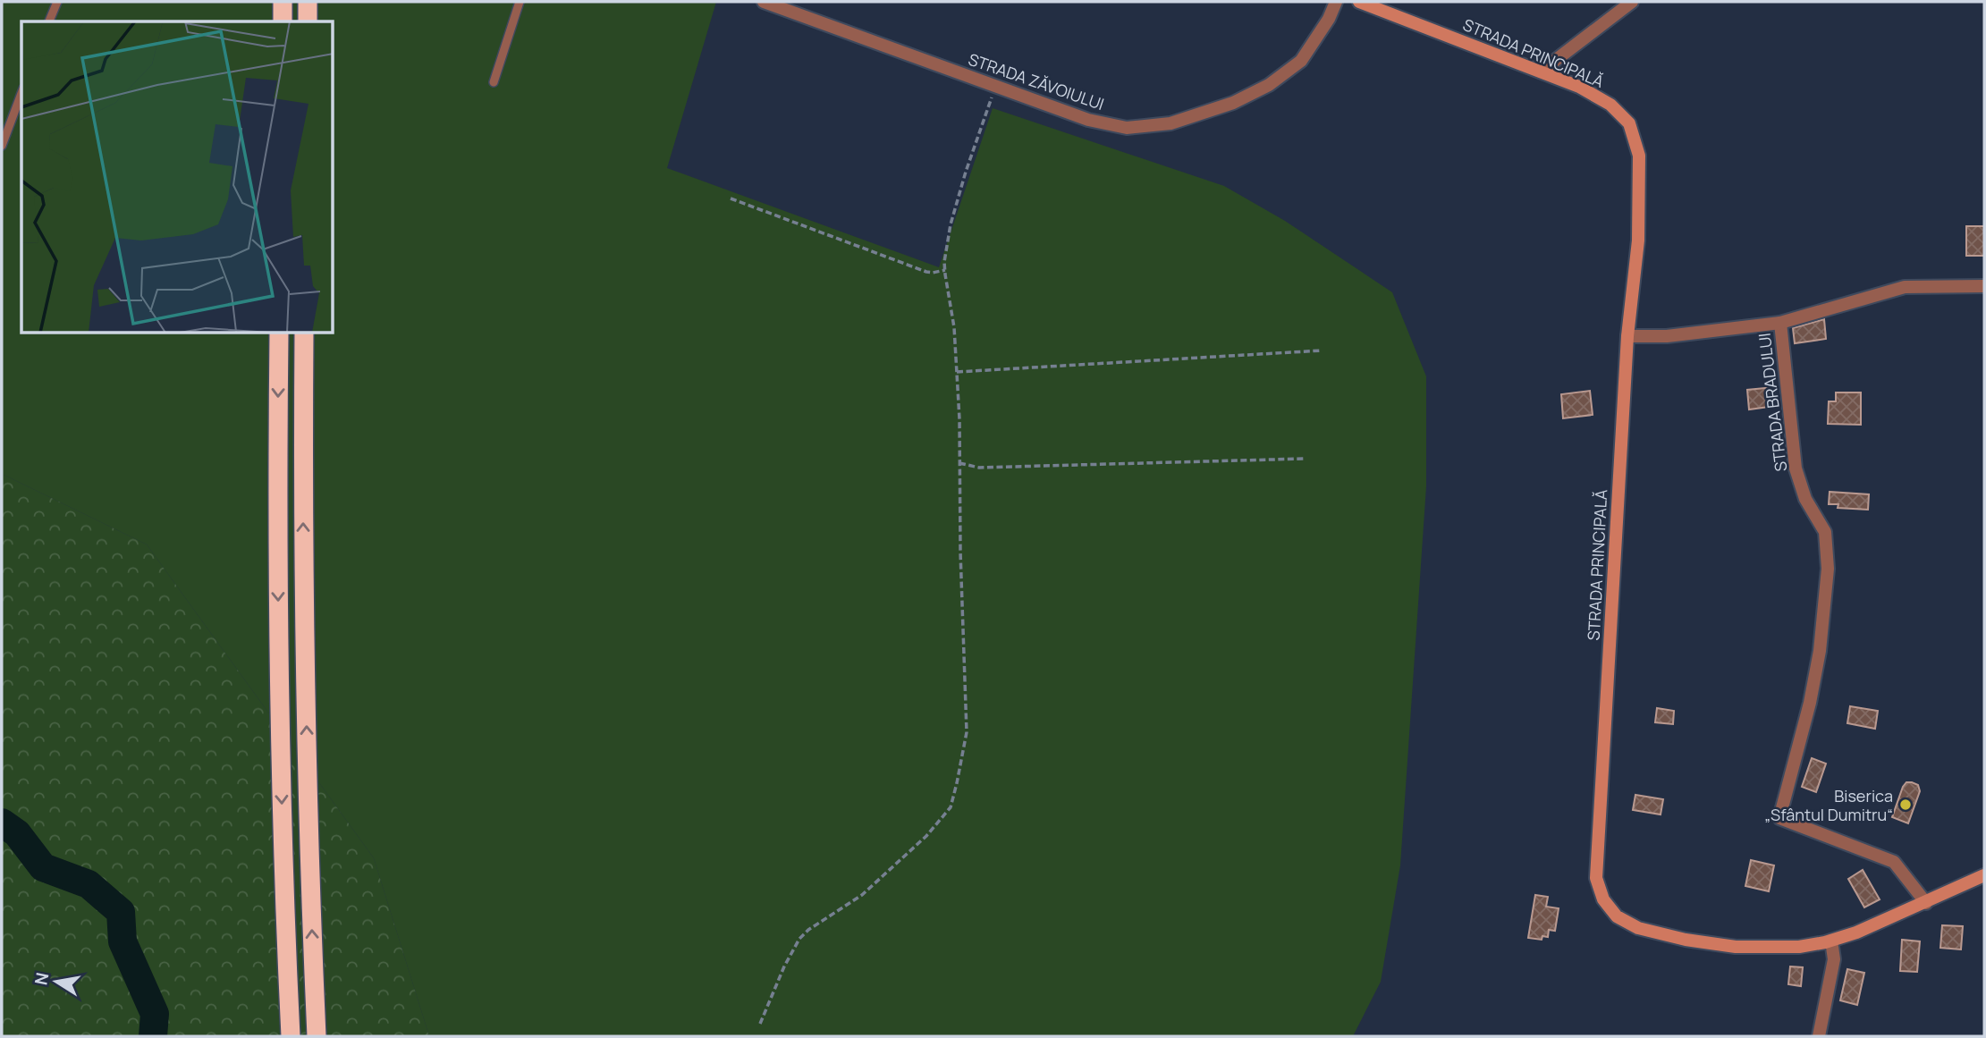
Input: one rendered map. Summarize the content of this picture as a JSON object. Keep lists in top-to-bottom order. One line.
{"streets":{"street":["STRADA PRINCIPALĂ","STRADA ZĂVOIULUI","STRADA BRADULUI"]},"crossings":[["STRADA PRINCIPALĂ","STRADA BRADULUI"]],"places":["Biserica „Sfântul Dumitru“"],"north":"left"}
